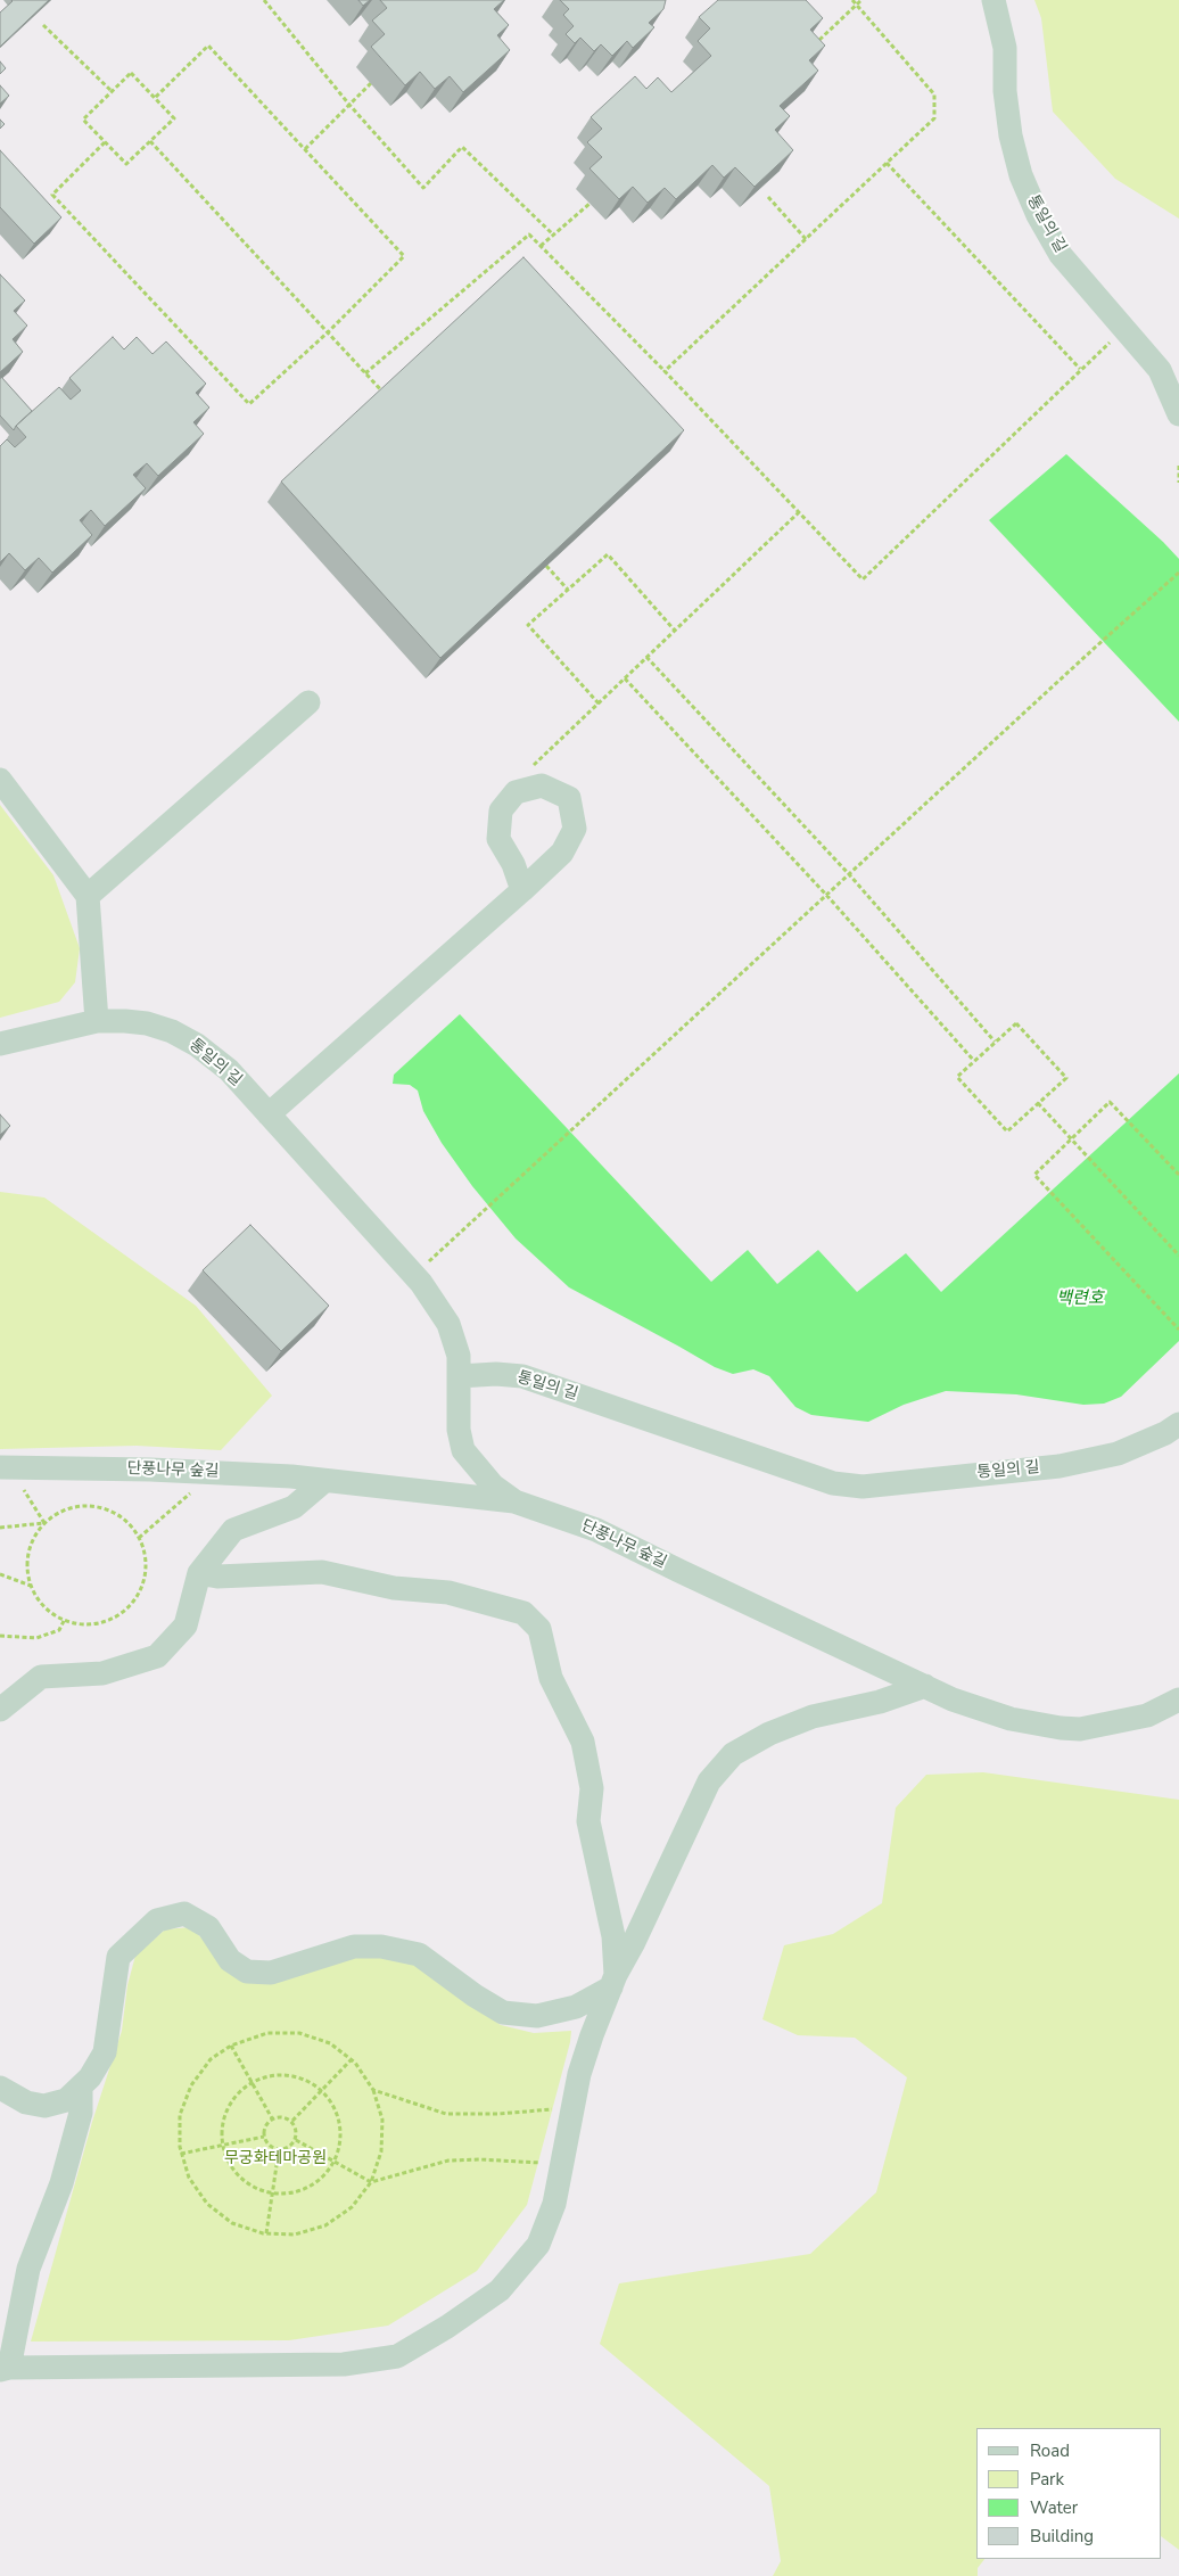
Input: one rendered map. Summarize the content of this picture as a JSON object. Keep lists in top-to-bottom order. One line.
{"streets":{"street":["통일의 길","단풍나무 숲길"]},"water":["백련호"],"parks":["무궁화테마공원"],"legend":["Road","Park","Water","Building"]}
